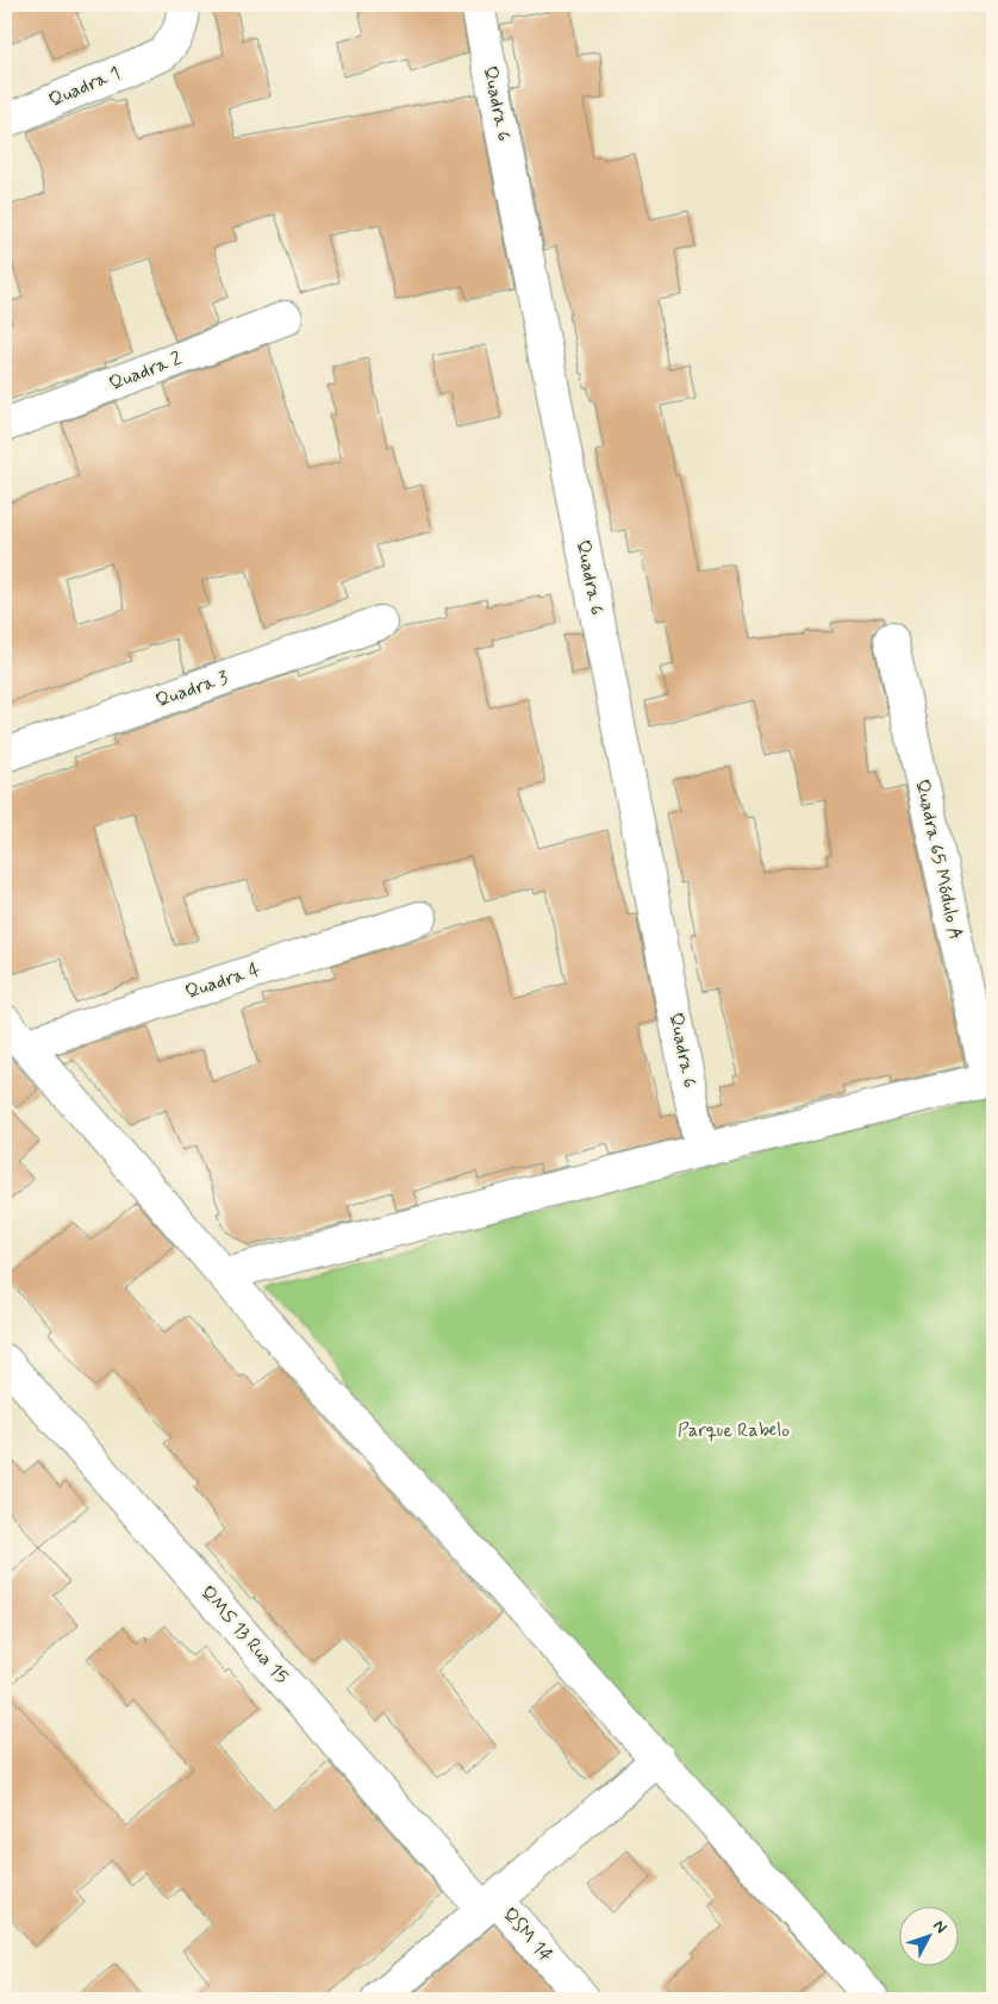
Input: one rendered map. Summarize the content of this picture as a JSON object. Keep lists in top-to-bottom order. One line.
{"streets":{"street":["Quadra 1","Quadra 6","Quadra 2","Quadra 3","Quadra 65 Módulo A","Quadra 4","QMS 13 Rua 15","QSM 14"]},"crossings":[["QMS 13 Rua 15","QSM 14"]],"parks":["Parque Rabelo"],"north":"top right"}
